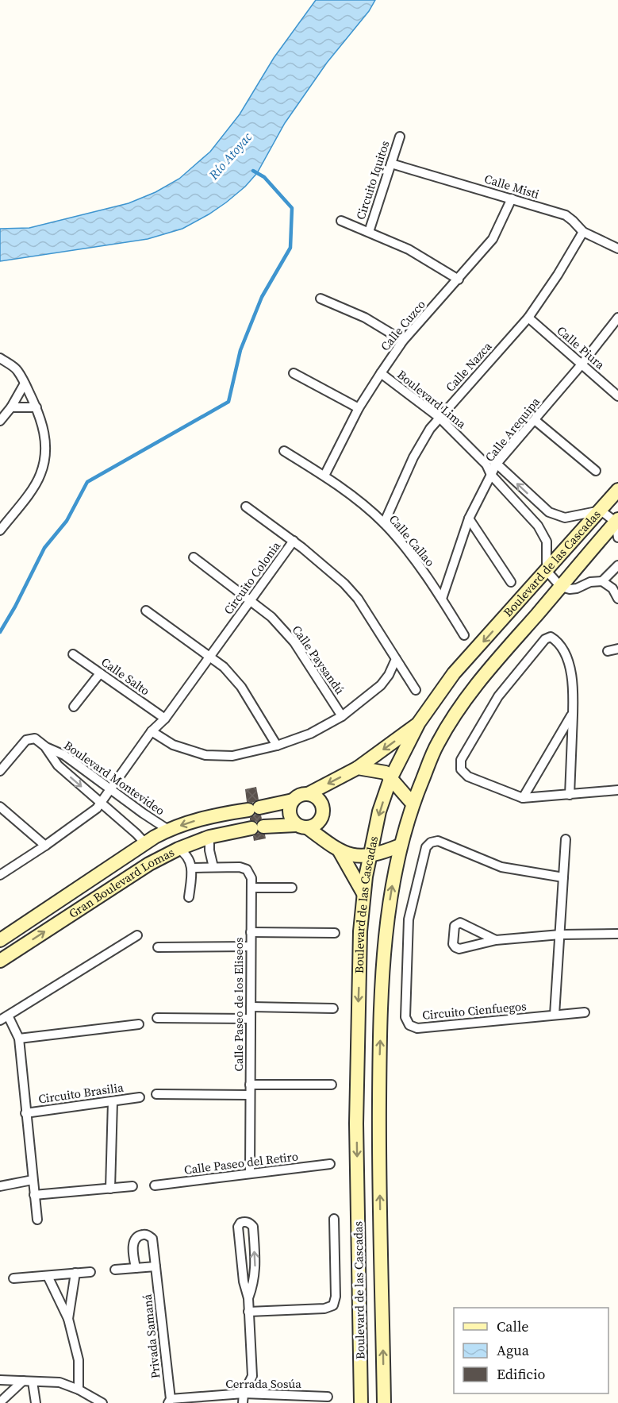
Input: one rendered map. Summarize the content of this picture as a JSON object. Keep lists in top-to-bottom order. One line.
{"streets":{"main road":["Boulevard de las Cascadas","Gran Boulevard Lomas"],"street":["Circuito Iquitos","Calle Misti","Calle Cuzco","Calle Piura","Calle Nazca","Boulevard Lima","Calle Arequipa","Calle Callao","Circuito Colonia","Calle Paysandú","Calle Salto","Boulevard Montevideo","Calle Paseo de los Eliseos","Circuito Cienfuegos","Circuito Brasilia","Calle Paseo del Retiro","Privada Samaná","Cerrada Sosúa"]},"crossings":[["Circuito Iquitos","Calle Misti"],["Circuito Iquitos","Calle Cuzco"],["Calle Misti","Calle Cuzco"],["Calle Misti","Calle Nazca"],["Calle Cuzco","Boulevard Lima"],["Calle Cuzco","Calle Callao"],["Calle Piura","Calle Nazca"],["Calle Piura","Calle Arequipa"],["Calle Nazca","Boulevard Lima"],["Calle Nazca","Calle Callao"],["Boulevard Lima","Calle Arequipa"],["Boulevard Lima","Boulevard de las Cascadas"],["Calle Arequipa","Calle Callao"],["Circuito Colonia","Calle Paysandú"],["Circuito Colonia","Calle Salto"],["Circuito Colonia","Boulevard Montevideo"],["Boulevard Montevideo","Gran Boulevard Lomas"],["Calle Paseo de los Eliseos","Calle Paseo del Retiro"],["Privada Samaná","Cerrada Sosúa"]],"water":["Río Atoyac"],"legend":["Calle","Agua","Edificio"]}
